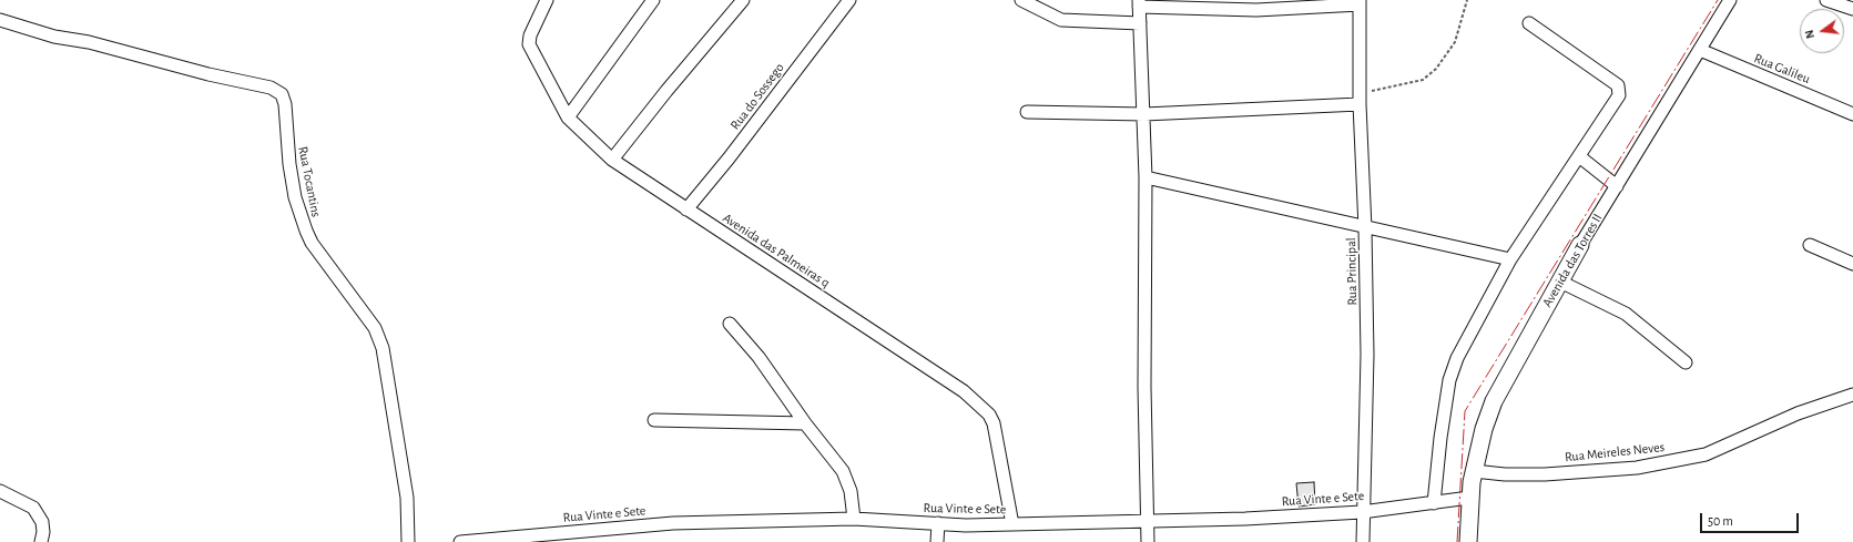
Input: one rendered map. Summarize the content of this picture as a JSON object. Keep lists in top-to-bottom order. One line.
{"streets":{"street":["Rua Galileu","Rua do Sossego","Rua Tocantins","Avenida das Palmeiras q","Avenida das Torres II","Rua Principal","Rua Meireles Neves","Rua Vinte e Sete"]},"crossings":[["Rua Galileu","Avenida das Torres II"],["Rua do Sossego","Avenida das Palmeiras q"],["Avenida das Palmeiras q","Rua Vinte e Sete"],["Avenida das Torres II","Rua Meireles Neves"],["Avenida das Torres II","Rua Vinte e Sete"],["Rua Principal","Rua Vinte e Sete"]],"scale_bar":"50 m","north":"left"}
